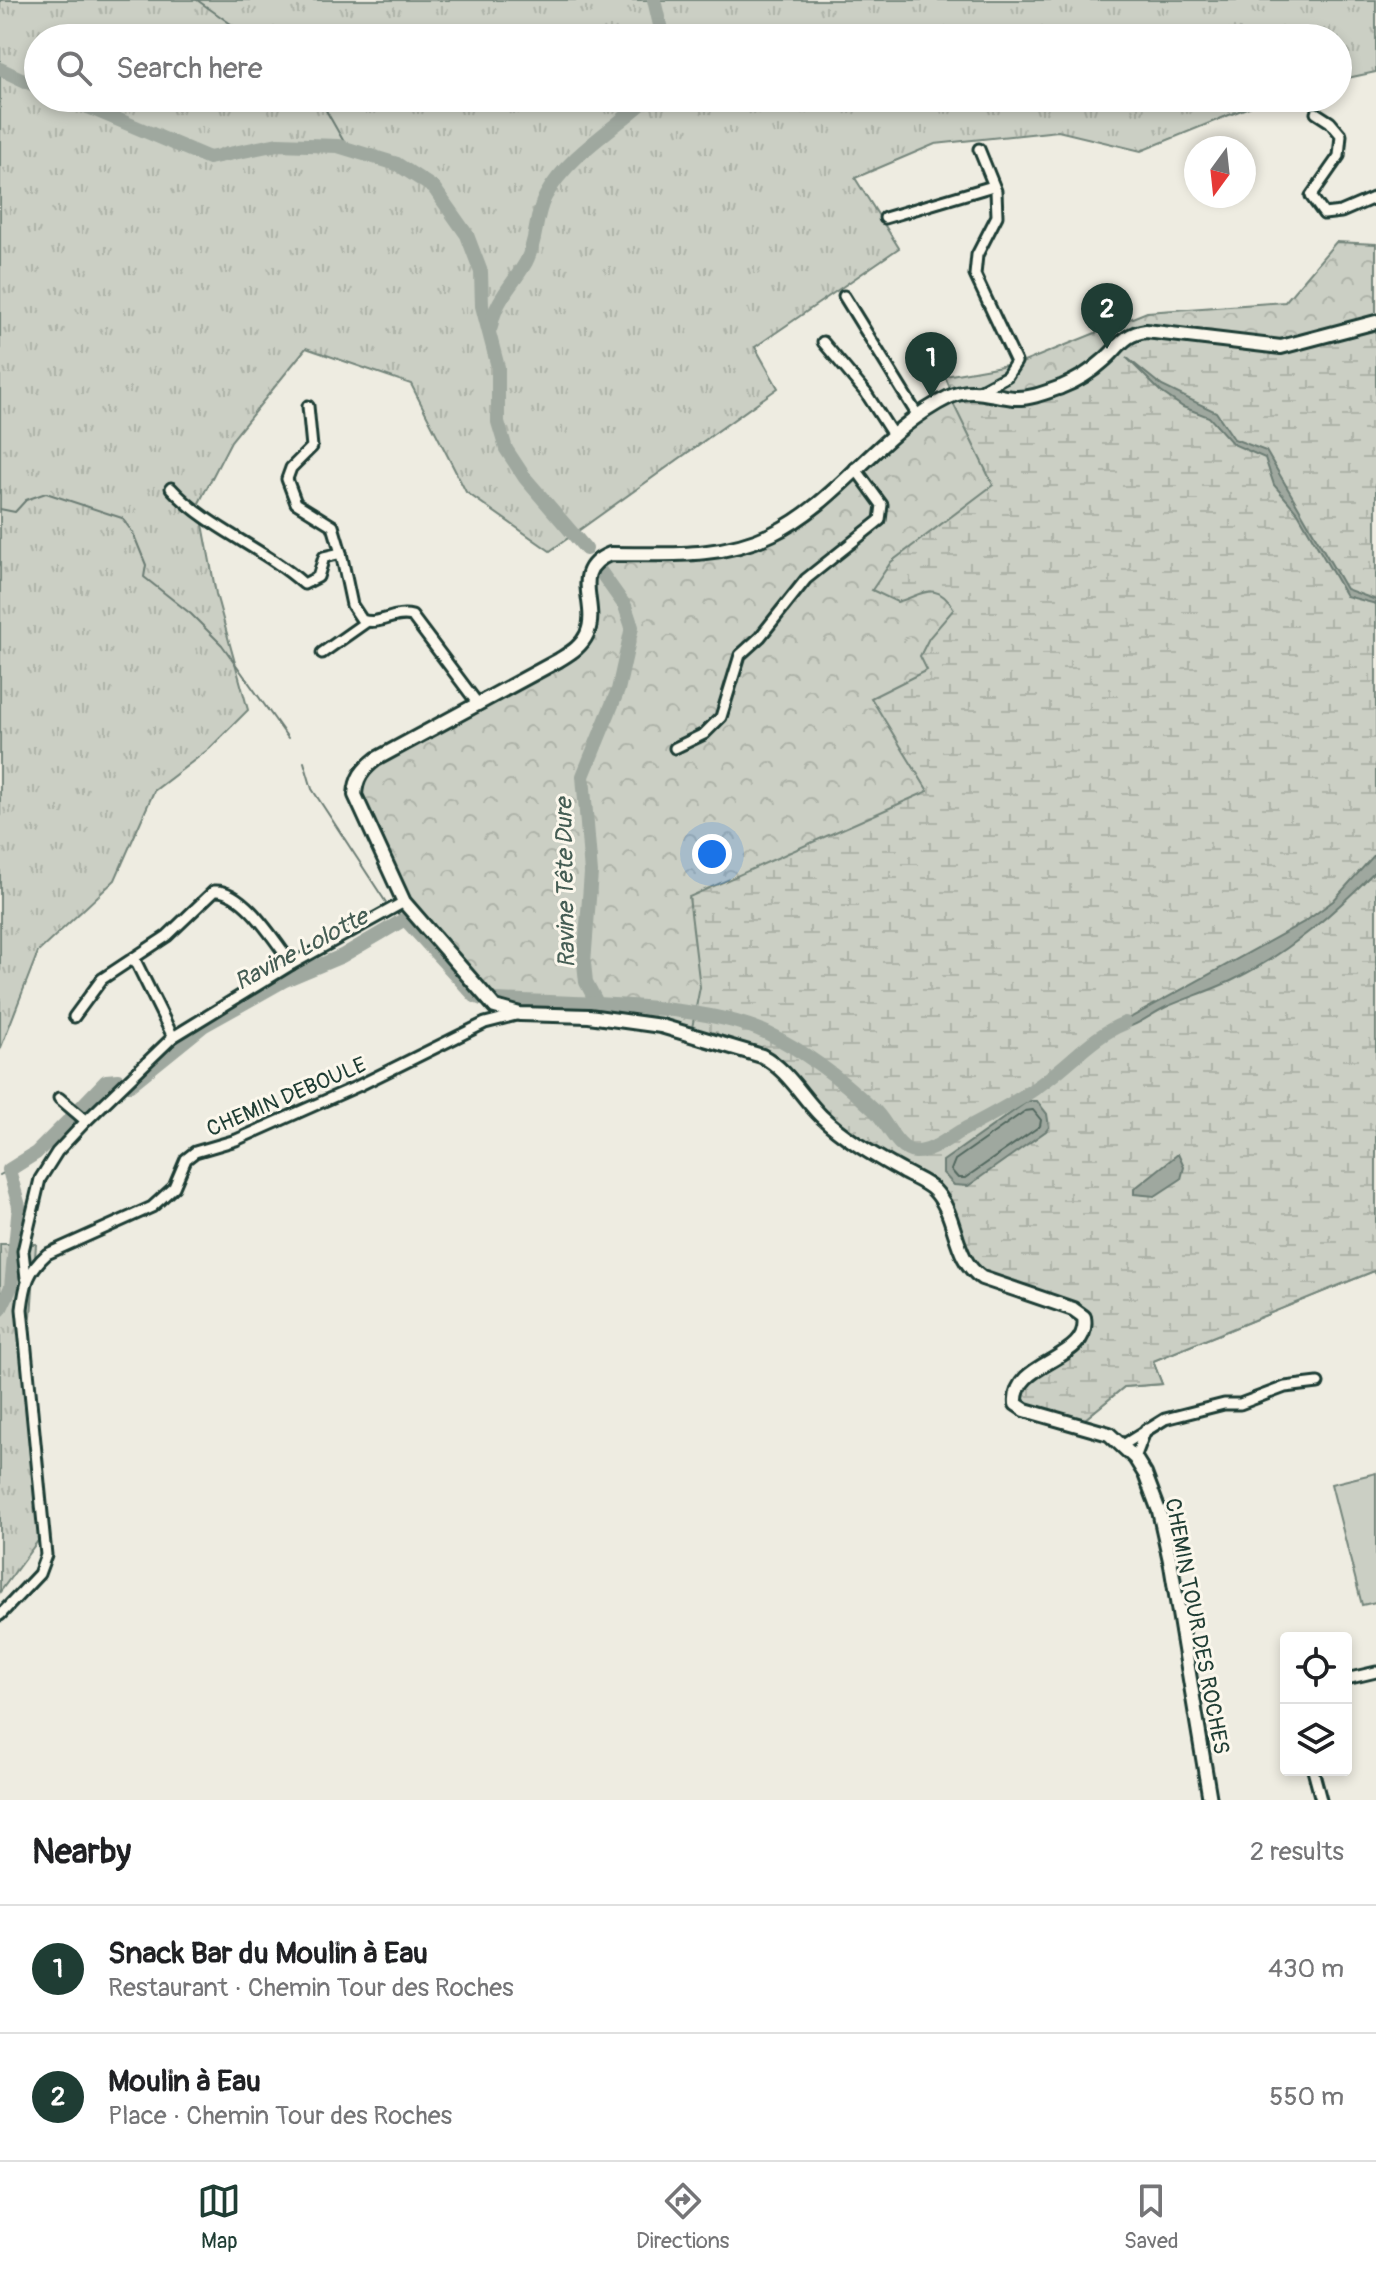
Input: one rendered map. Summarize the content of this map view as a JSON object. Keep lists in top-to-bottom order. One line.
{"streets":{"street":["CHEMIN DEBOULE","CHEMIN TOUR DES ROCHES"]},"crossings":[["CHEMIN DEBOULE","CHEMIN TOUR DES ROCHES"]],"water":["Ravine Tête Dure","Ravine Lolotte"],"north":"bottom","page":{"search":"Search here","pins":["2","1"],"heading":["Nearby","2 results"],"list":[{"mark":"1","name":"Snack Bar du Moulin à Eau","note":"Restaurant · Chemin Tour des Roches","value":"430 m"},{"mark":"2","name":"Moulin à Eau","note":"Place · Chemin Tour des Roches","value":"550 m"}],"nav":["Map","Directions","Saved"]}}
